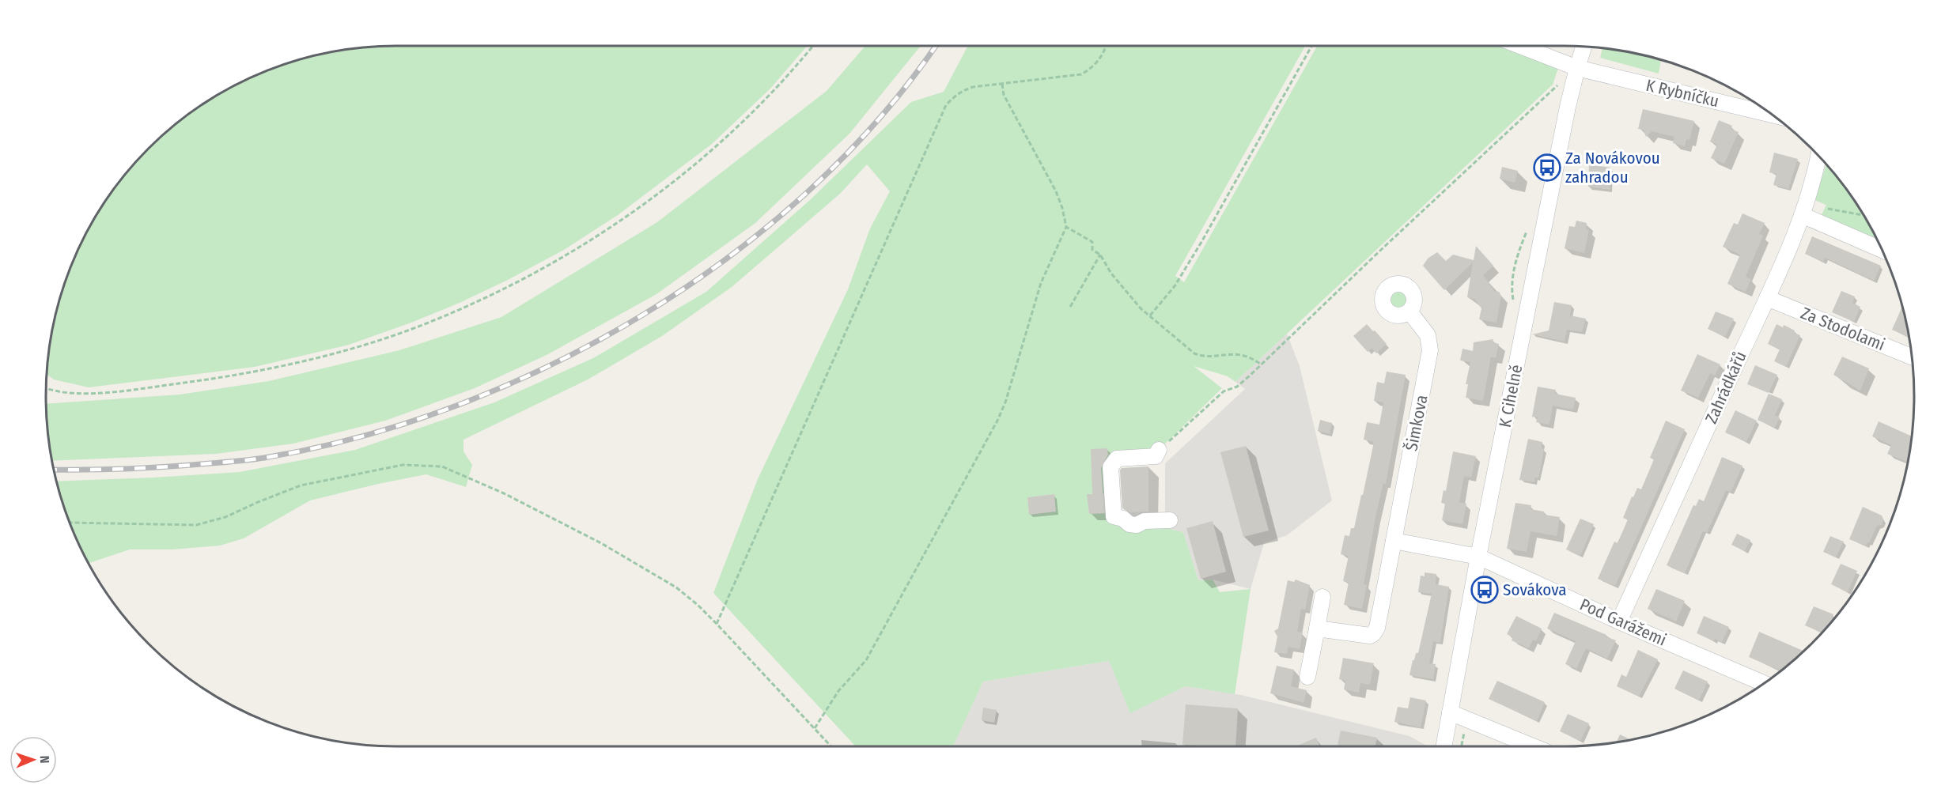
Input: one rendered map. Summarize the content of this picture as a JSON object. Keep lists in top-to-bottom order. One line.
{"streets":{"street":["K Rybníčku","Za Stodolami","Zahrádkářů","K Cihelně","Šimkova","Pod Garážemi"]},"crossings":[["K Rybníčku","K Cihelně"],["Za Stodolami","Zahrádkářů"],["Zahrádkářů","Pod Garážemi"],["K Cihelně","Pod Garážemi"]],"places":{"bus stop":["Za Novákovou zahradou","Sovákova"]},"north":"right"}
